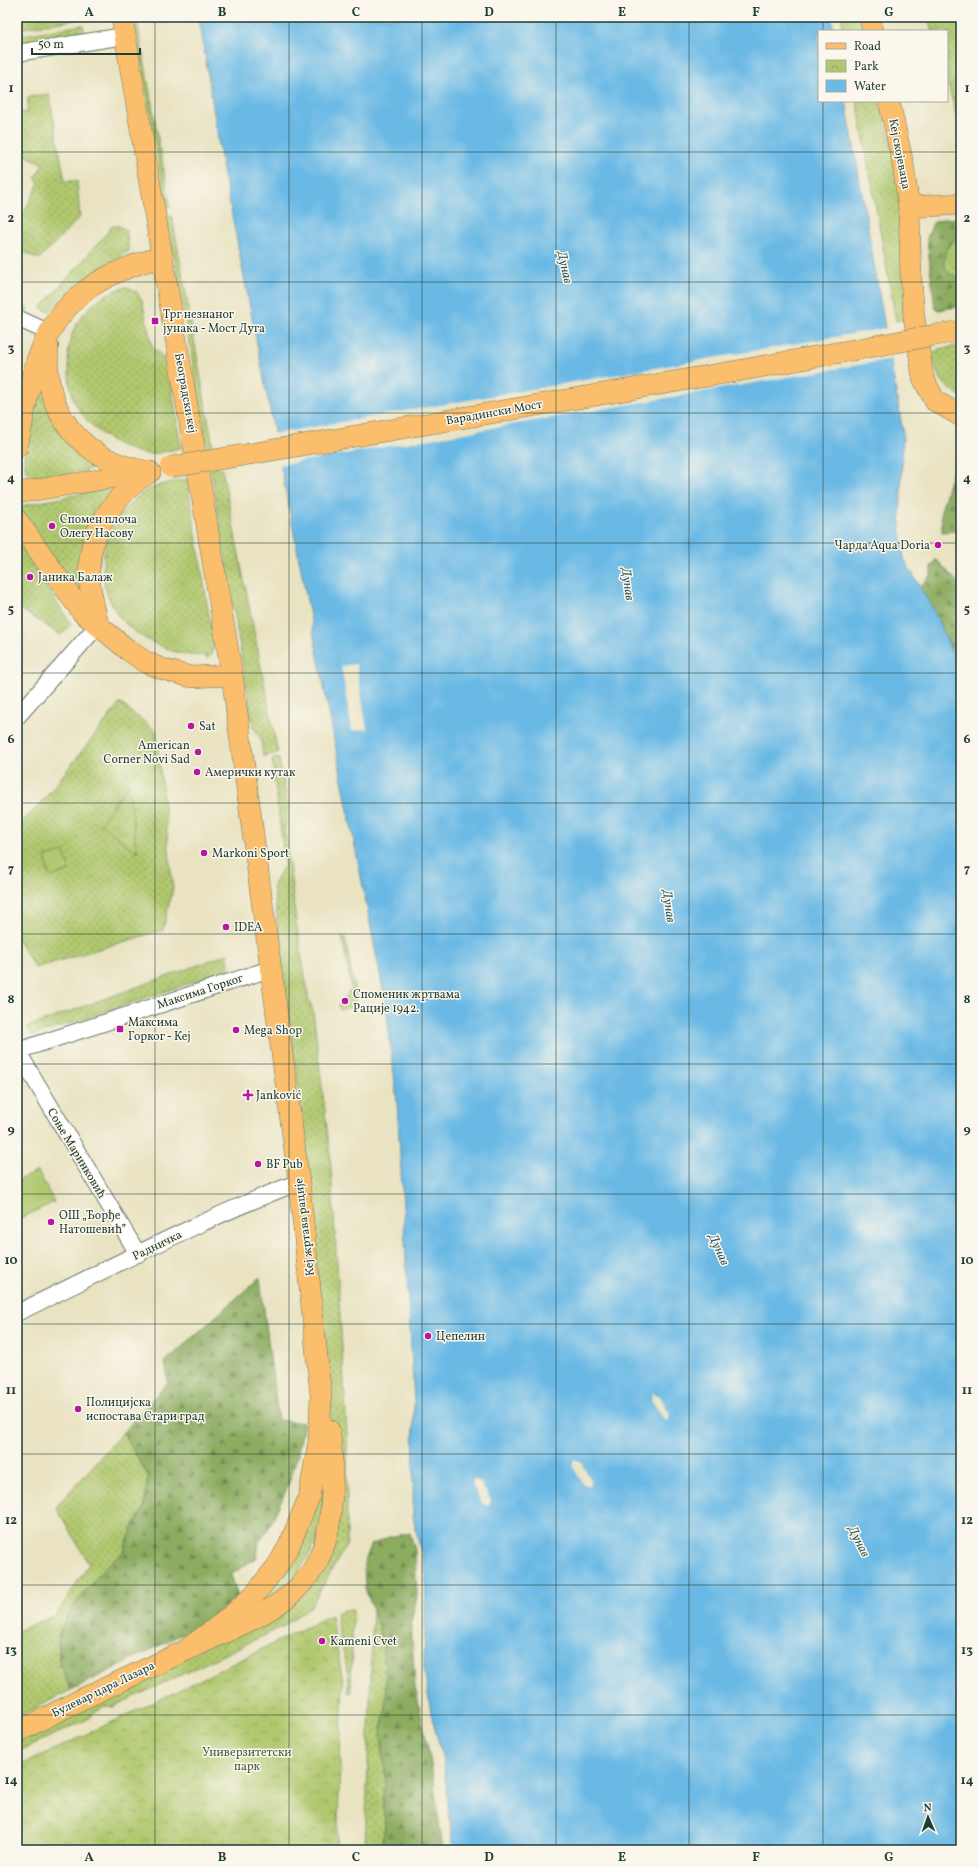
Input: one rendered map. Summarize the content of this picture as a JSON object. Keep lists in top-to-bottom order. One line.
{"streets":{"main road":["Кеј скојеваца","Београдски кеј","Варадински Мост","Кеј жртава рације","Булевар цара Лазара"],"street":["Максима Горког","Соње Маринковић","Радничка"]},"crossings":[["Београдски кеј","Кеј жртава рације"],["Максима Горког","Соње Маринковић"],["Максима Горког","Кеј жртава рације"],["Соње Маринковић","Радничка"],["Кеј жртава рације","Радничка"],["Кеј жртава рације","Булевар цара Лазара"]],"water":["Дунав"],"parks":["Универзитетски парк"],"places":{"transit":["Трг незнаног јунака - Мост Дуга","Максима Горког - Кеј"],"other":["Спомен плоча Олегу Насову","Чарда Aqua Doria","Јаника Балаж","Sat","American Corner Novi Sad","Амерички кутак","Markoni Sport","IDEA","Споменик жртвама Рације 1942.","Mega Shop","BF Pub","ОШ „Ђорђе Натошевић”","Цепелин","Полицијска испостава Стари град","Kameni Cvet"],"health":["Janković"]},"legend":["Road","Park","Water"],"scale_bar":"50 m","north":"top","grid":{"columns":["A","B","C","D","E","F","G"],"rows":["1","2","3","4","5","6","7","8","9","10","11","12","13","14"]}}
